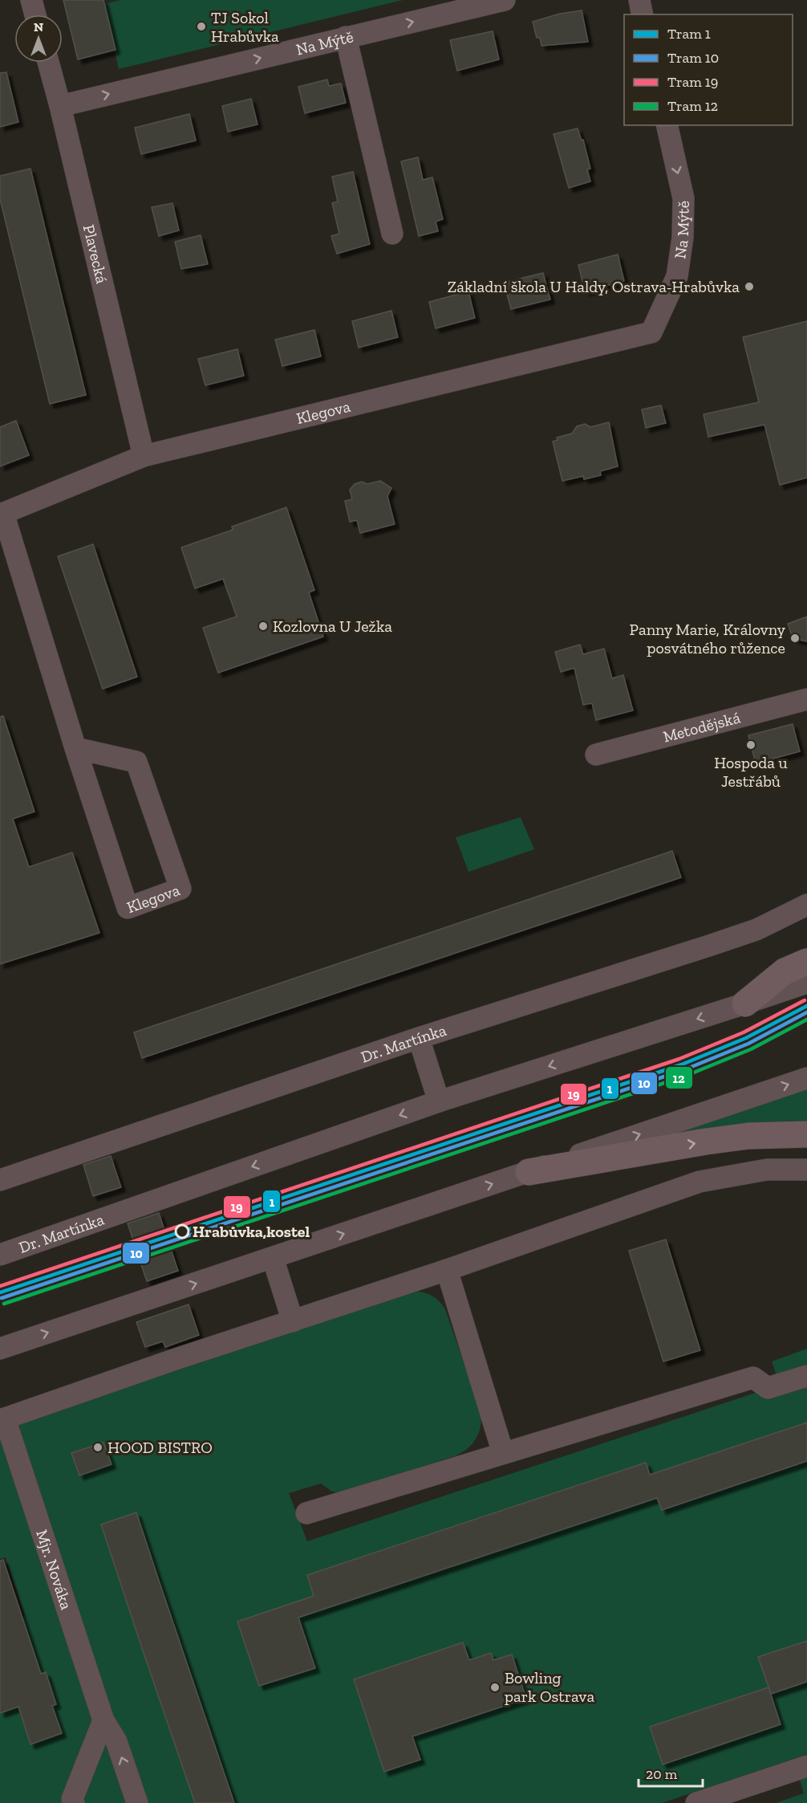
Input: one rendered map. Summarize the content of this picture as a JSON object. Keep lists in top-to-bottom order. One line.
{"streets":{"street":["Na Mýtě","Plavecká","Klegova","Metodějská","Dr. Martínka","Mjr. Nováka"]},"crossings":[["Na Mýtě","Plavecká"],["Na Mýtě","Klegova"],["Plavecká","Klegova"]],"places":["TJ Sokol Hrabůvka","Základní škola U Haldy, Ostrava-Hrabůvka","Kozlovna U Ježka","Panny Marie, Královny posvátného růžence","Hospoda u Jestřábů","Hrabůvka,kostel","HOOD BISTRO","Bowling park Ostrava"],"lines":["tram line 19","tram line 1","tram line 10","tram line 12"],"legend":["Tram 1","Tram 10","Tram 19","Tram 12"],"scale_bar":"20 m","north":"top"}
